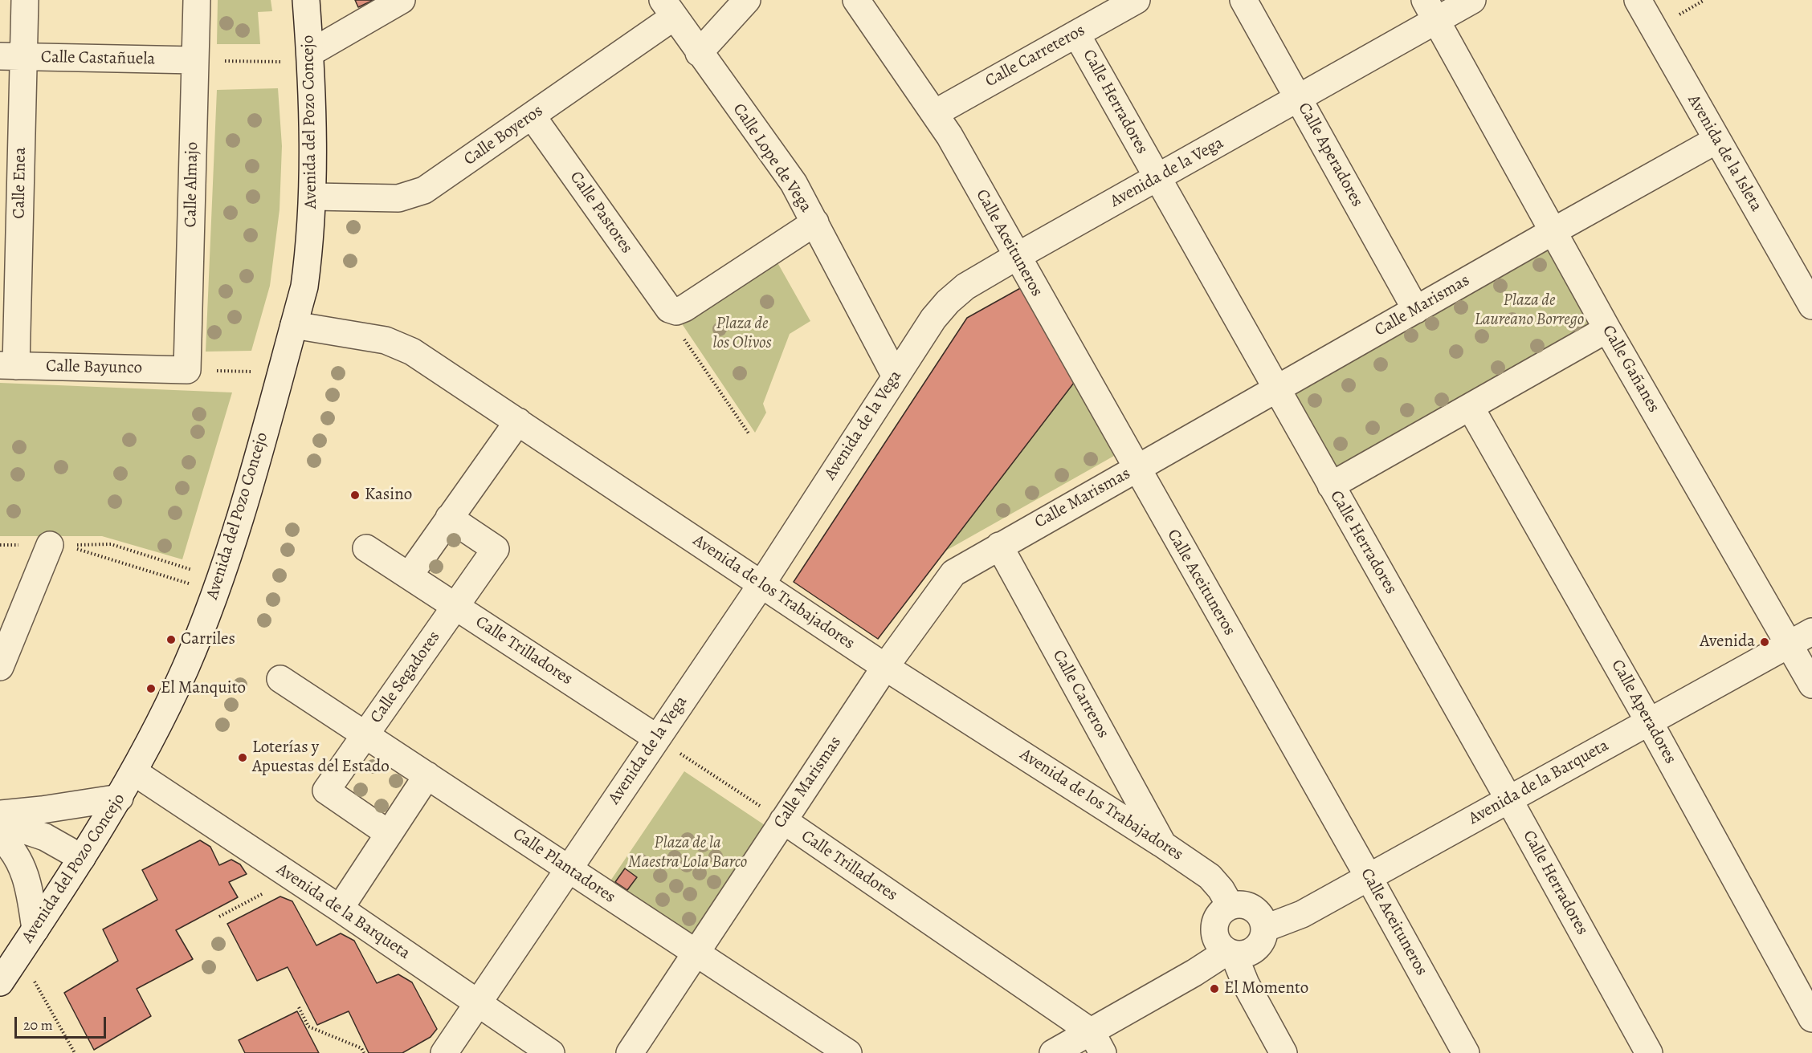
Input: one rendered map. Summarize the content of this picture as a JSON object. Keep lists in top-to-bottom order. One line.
{"streets":{"street":["Calle Carreteros","Calle Castañuela","Calle Herradores","Avenida del Pozo Concejo","Calle Boyeros","Avenida de la Isleta","Calle Aperadores","Calle Lope de Vega","Avenida de la Vega","Calle Enea","Calle Almajo","Calle Pastores","Calle Aceituneros","Calle Marismas","Calle Bayunco","Calle Gañanes","Avenida de los Trabajadores","Calle Trilladores","Calle Segadores","Calle Carreros","Avenida de la Barqueta","Calle Plantadores"]},"crossings":[["Calle Carreteros","Calle Herradores"],["Calle Carreteros","Calle Aceituneros"],["Calle Castañuela","Calle Enea"],["Calle Castañuela","Calle Almajo"],["Calle Herradores","Avenida de la Vega"],["Calle Herradores","Calle Marismas"],["Calle Herradores","Avenida de la Barqueta"],["Avenida del Pozo Concejo","Calle Boyeros"],["Avenida del Pozo Concejo","Avenida de los Trabajadores"],["Avenida del Pozo Concejo","Avenida de la Barqueta"],["Calle Boyeros","Calle Lope de Vega"],["Calle Boyeros","Calle Pastores"],["Avenida de la Isleta","Calle Marismas"],["Calle Aperadores","Avenida de la Vega"],["Calle Aperadores","Calle Marismas"],["Calle Aperadores","Avenida de la Barqueta"],["Calle Lope de Vega","Avenida de la Vega"],["Avenida de la Vega","Calle Aceituneros"],["Avenida de la Vega","Calle Gañanes"],["Avenida de la Vega","Avenida de los Trabajadores"],["Avenida de la Vega","Calle Trilladores"],["Avenida de la Vega","Avenida de la Barqueta"],["Avenida de la Vega","Calle Plantadores"],["Calle Enea","Calle Bayunco"],["Calle Almajo","Calle Bayunco"],["Calle Aceituneros","Calle Marismas"],["Calle Aceituneros","Avenida de la Barqueta"],["Calle Marismas","Calle Gañanes"],["Calle Marismas","Avenida de los Trabajadores"],["Calle Marismas","Calle Trilladores"],["Calle Marismas","Calle Carreros"],["Calle Marismas","Calle Plantadores"],["Calle Gañanes","Avenida de la Barqueta"],["Avenida de los Trabajadores","Calle Carreros"],["Avenida de los Trabajadores","Avenida de la Barqueta"],["Calle Trilladores","Calle Segadores"],["Calle Segadores","Calle Plantadores"]],"parks":["Plaza de Laureano Borrego","Plaza de los Olivos","Plaza de la Maestra Lola Barco"],"places":["Kasino","Carriles","Avenida","El Manquito","Loterías y Apuestas del Estado","El Momento"],"scale_bar":"20 m"}
